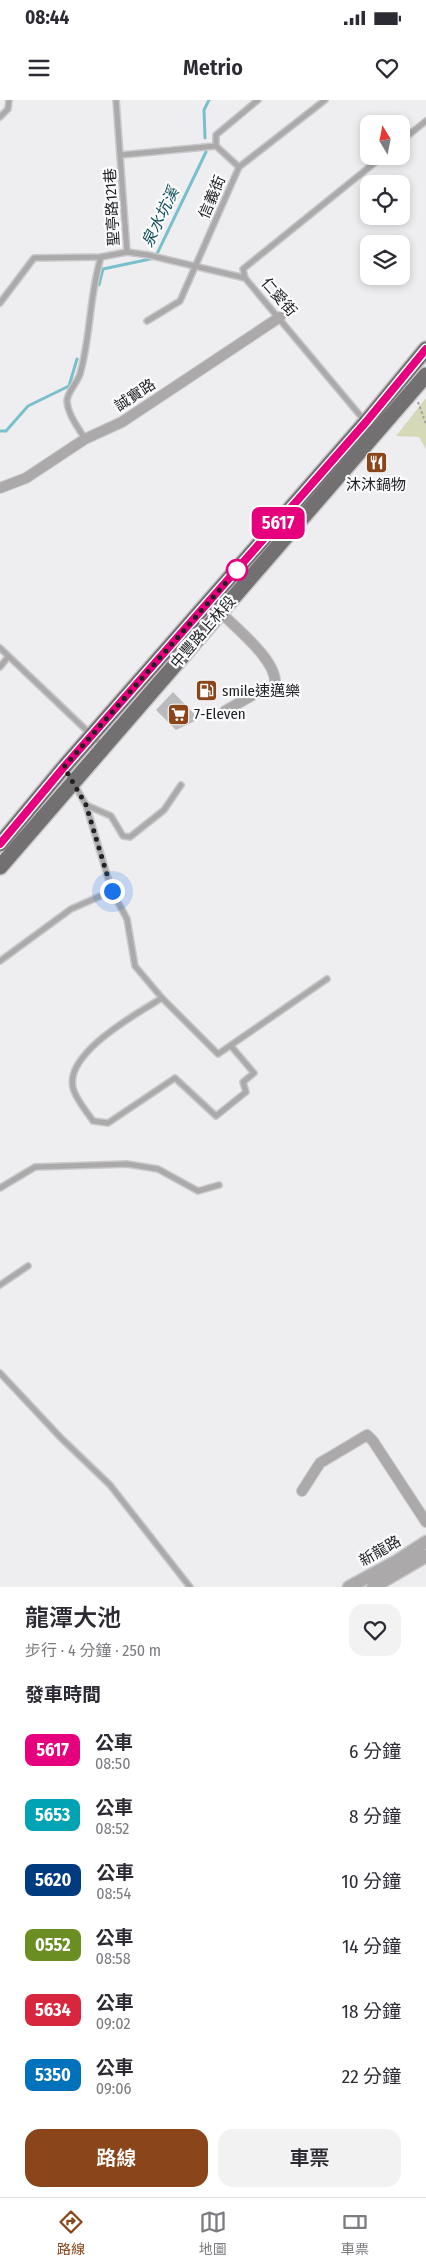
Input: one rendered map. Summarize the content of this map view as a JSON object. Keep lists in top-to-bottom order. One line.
{"streets":{"main road":["中豐路上林段"],"street":["誠實路","新龍路"],"lane":["信義街","聖亭路121巷","仁愛街"]},"crossings":[["仁愛街","誠實路"],["仁愛街","中豐路上林段"]],"water":["泉水坑溪"],"places":{"restaurant":["沐沐鍋物"],"fuel station":["smile速邁樂"],"supermarket":["7-Eleven"]},"lines":["bus line 5617"],"north":"top","page":{"status":"08:44","header":"Metrio","on_map":"5617","heading":[["龍潭大池","步行 · 4 分鐘 · 250 m"],"發車時間"],"list":[{"mark":"5617","name":"公車","note":"08:50","value":"6 分鐘"},{"mark":"5653","name":"公車","note":"08:52","value":"8 分鐘"},{"mark":"5620","name":"公車","note":"08:54","value":"10 分鐘"},{"mark":"0552","name":"公車","note":"08:58","value":"14 分鐘"},{"mark":"5634","name":"公車","note":"09:02","value":"18 分鐘"},{"mark":"5350","name":"公車","note":"09:06","value":"22 分鐘"}],"buttons":["路線","車票"],"tabs":["路線","地圖","車票"]}}
